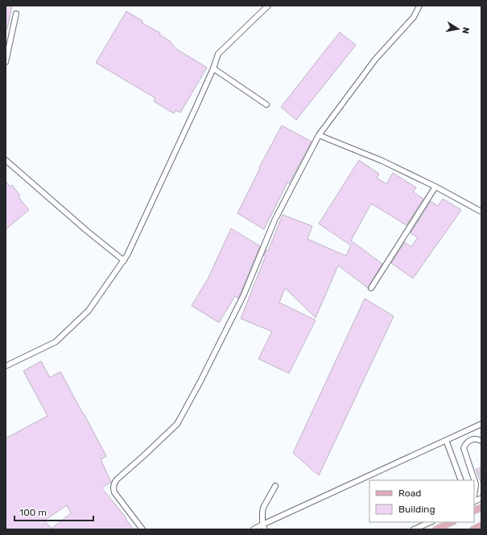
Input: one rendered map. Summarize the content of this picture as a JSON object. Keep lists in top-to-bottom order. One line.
{"legend":["Road","Building"],"scale_bar":"100 m","north":"right"}
